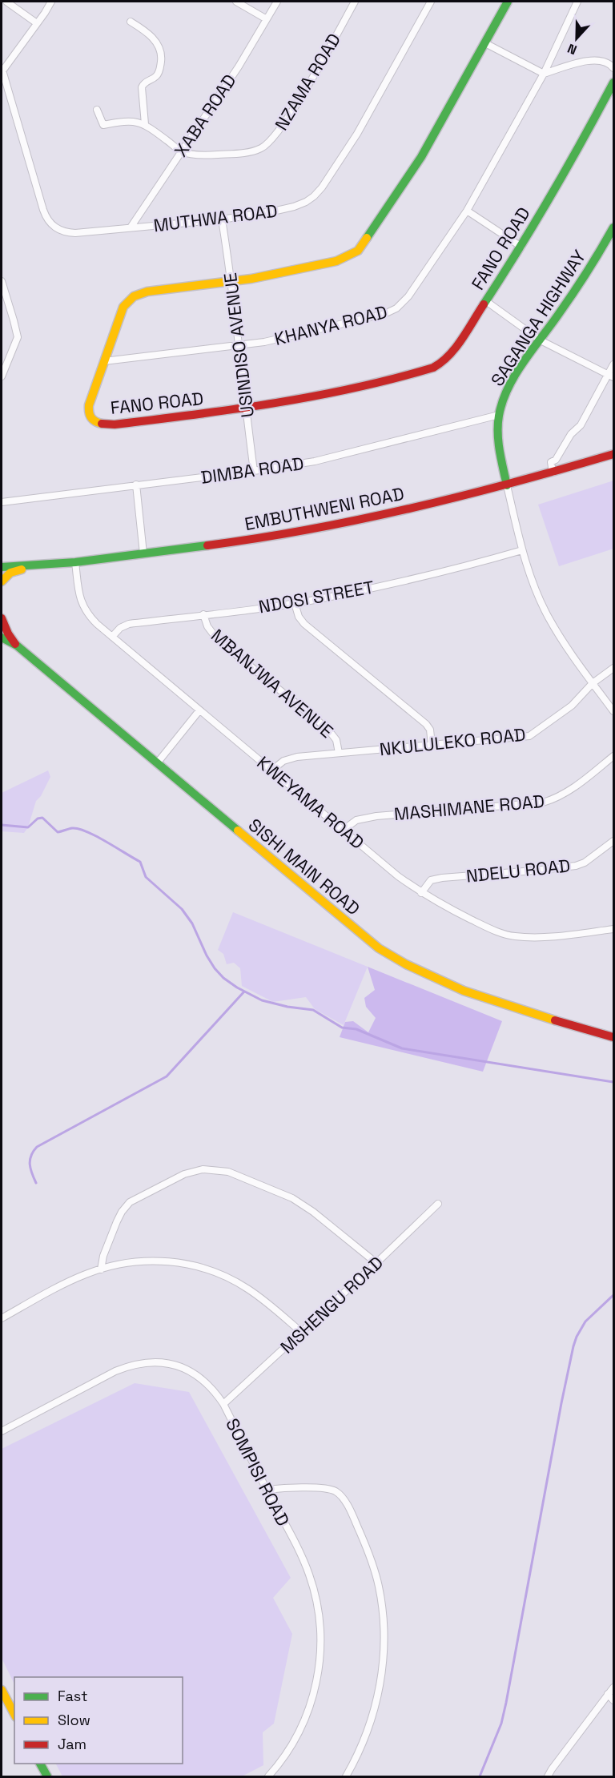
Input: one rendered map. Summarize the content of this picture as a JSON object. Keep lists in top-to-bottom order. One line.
{"streets":{"street":["NZAMA ROAD","XABA ROAD","MUTHWA ROAD","FANO ROAD","SAGANGA HIGHWAY","KHANYA ROAD","USINDISO AVENUE","DIMBA ROAD","EMBUTHWENI ROAD","NDOSI STREET","MBANJWA AVENUE","NKULULEKO ROAD","KWEYAMA ROAD","MASHIMANE ROAD","SISHI MAIN ROAD","NDELU ROAD","MSHENGU ROAD","SOMPISI ROAD"]},"crossings":[["NZAMA ROAD","XABA ROAD"],["XABA ROAD","MUTHWA ROAD"],["MUTHWA ROAD","USINDISO AVENUE"],["FANO ROAD","KHANYA ROAD"],["FANO ROAD","USINDISO AVENUE"],["SAGANGA HIGHWAY","DIMBA ROAD"],["SAGANGA HIGHWAY","EMBUTHWENI ROAD"],["KHANYA ROAD","USINDISO AVENUE"],["USINDISO AVENUE","DIMBA ROAD"],["EMBUTHWENI ROAD","KWEYAMA ROAD"],["NDOSI STREET","MBANJWA AVENUE"],["NDOSI STREET","KWEYAMA ROAD"],["MBANJWA AVENUE","NKULULEKO ROAD"],["NKULULEKO ROAD","KWEYAMA ROAD"],["KWEYAMA ROAD","MASHIMANE ROAD"],["KWEYAMA ROAD","NDELU ROAD"],["MSHENGU ROAD","SOMPISI ROAD"]],"legend":["Fast","Slow","Jam"],"north":"bottom"}
